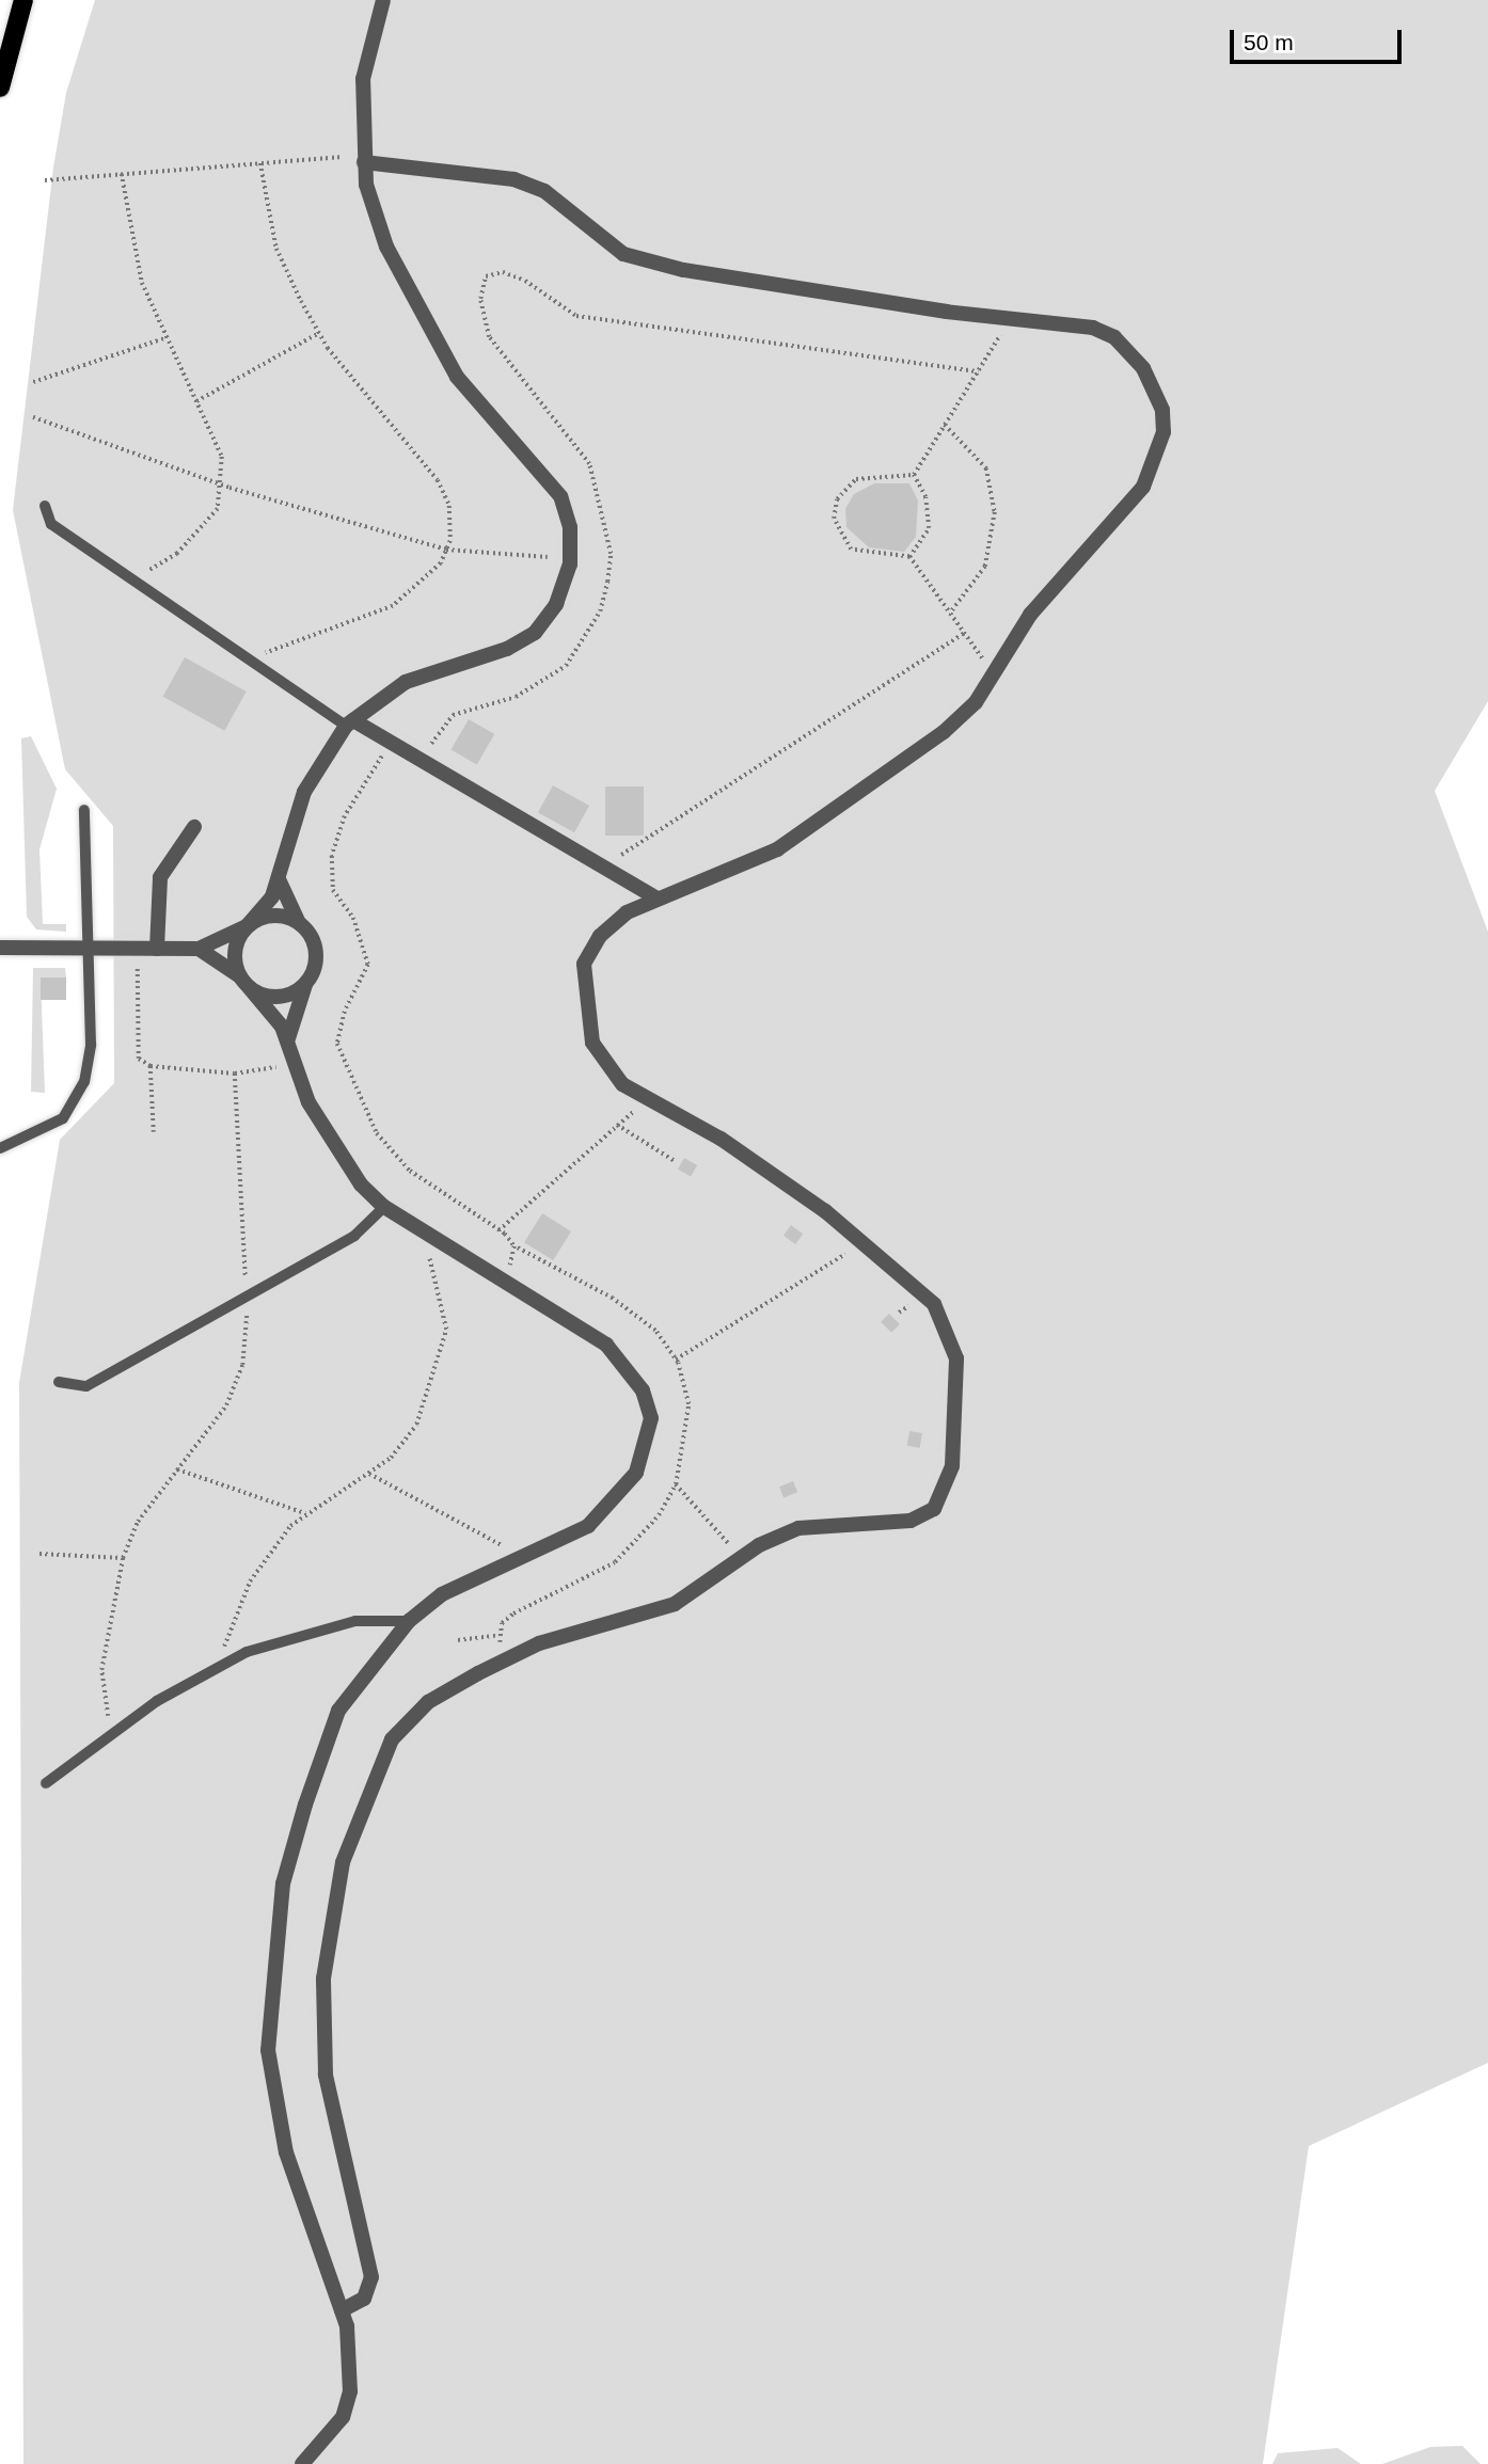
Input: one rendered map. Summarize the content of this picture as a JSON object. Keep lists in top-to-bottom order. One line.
{"scale_bar":"50 m"}
